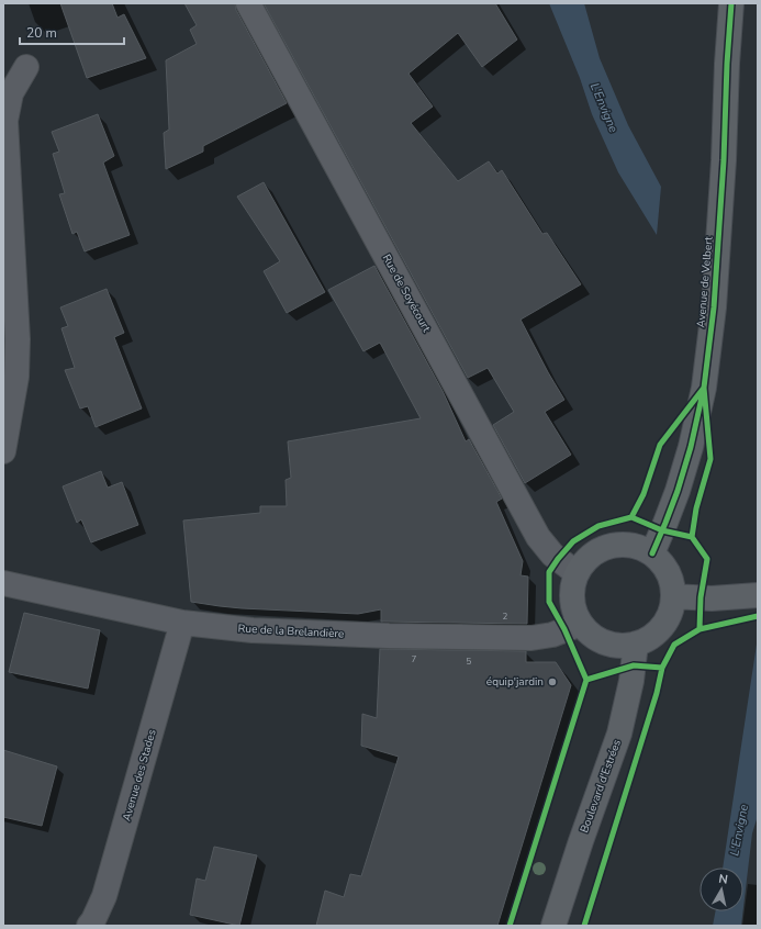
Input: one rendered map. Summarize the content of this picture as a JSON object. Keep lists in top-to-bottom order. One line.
{"streets":{"main road":["Avenue de Velbert","Boulevard d'Estrées"],"street":["Rue de Soyécourt","Rue de la Brelandière","Avenue des Stades"]},"crossings":[["Avenue de Velbert","Rue de Soyécourt"],["Avenue de Velbert","Rue de la Brelandière"],["Avenue de Velbert","Boulevard d'Estrées"],["Rue de Soyécourt","Rue de la Brelandière"],["Rue de Soyécourt","Boulevard d'Estrées"],["Rue de la Brelandière","Avenue des Stades"],["Rue de la Brelandière","Boulevard d'Estrées"]],"water":["L'Envigne"],"places":["équip'jardin"],"house_numbers":["2","7","5"],"scale_bar":"20 m","north":"top"}
